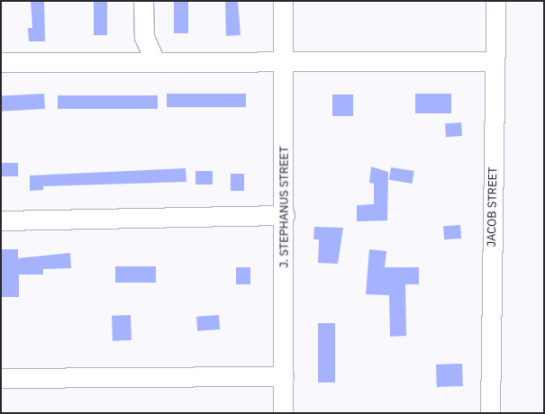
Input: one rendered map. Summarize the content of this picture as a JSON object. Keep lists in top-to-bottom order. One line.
{"streets":{"street":["J. STEPHANUS STREET","JACOB STREET"]}}
